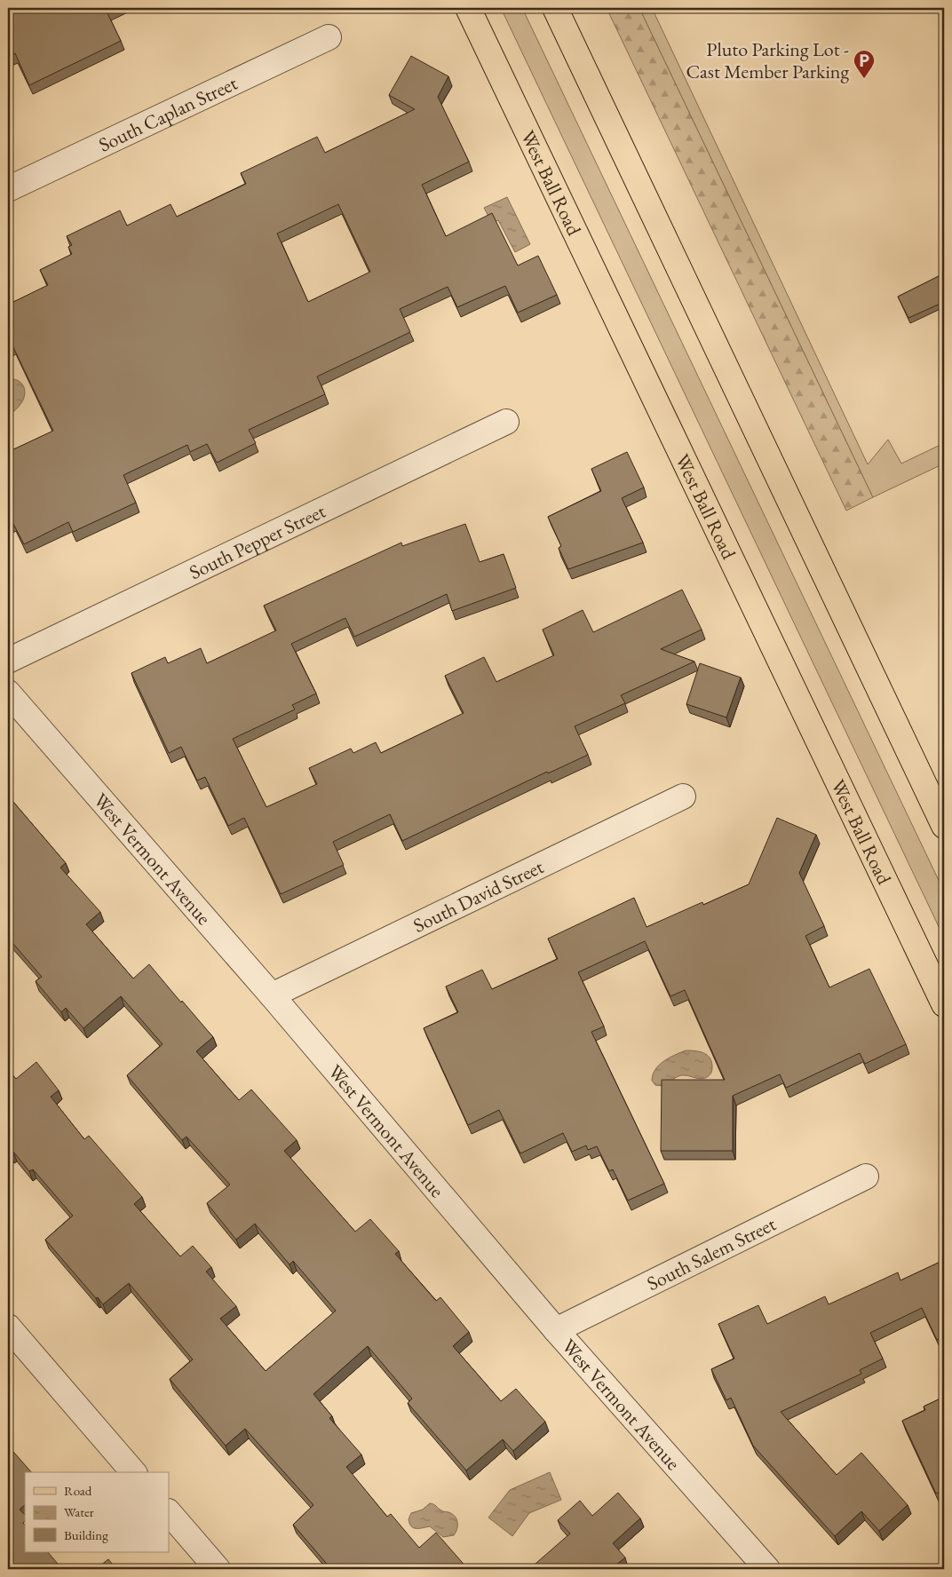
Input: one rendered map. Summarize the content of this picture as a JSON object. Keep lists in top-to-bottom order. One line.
{"streets":{"main road":["West Ball Road"],"street":["South Caplan Street","South Pepper Street","West Vermont Avenue","South David Street","South Salem Street"]},"crossings":[["West Vermont Avenue","South David Street"],["West Vermont Avenue","South Salem Street"]],"places":{"parking":["Pluto Parking Lot - Cast Member Parking"]},"legend":["Road","Water","Building"]}
